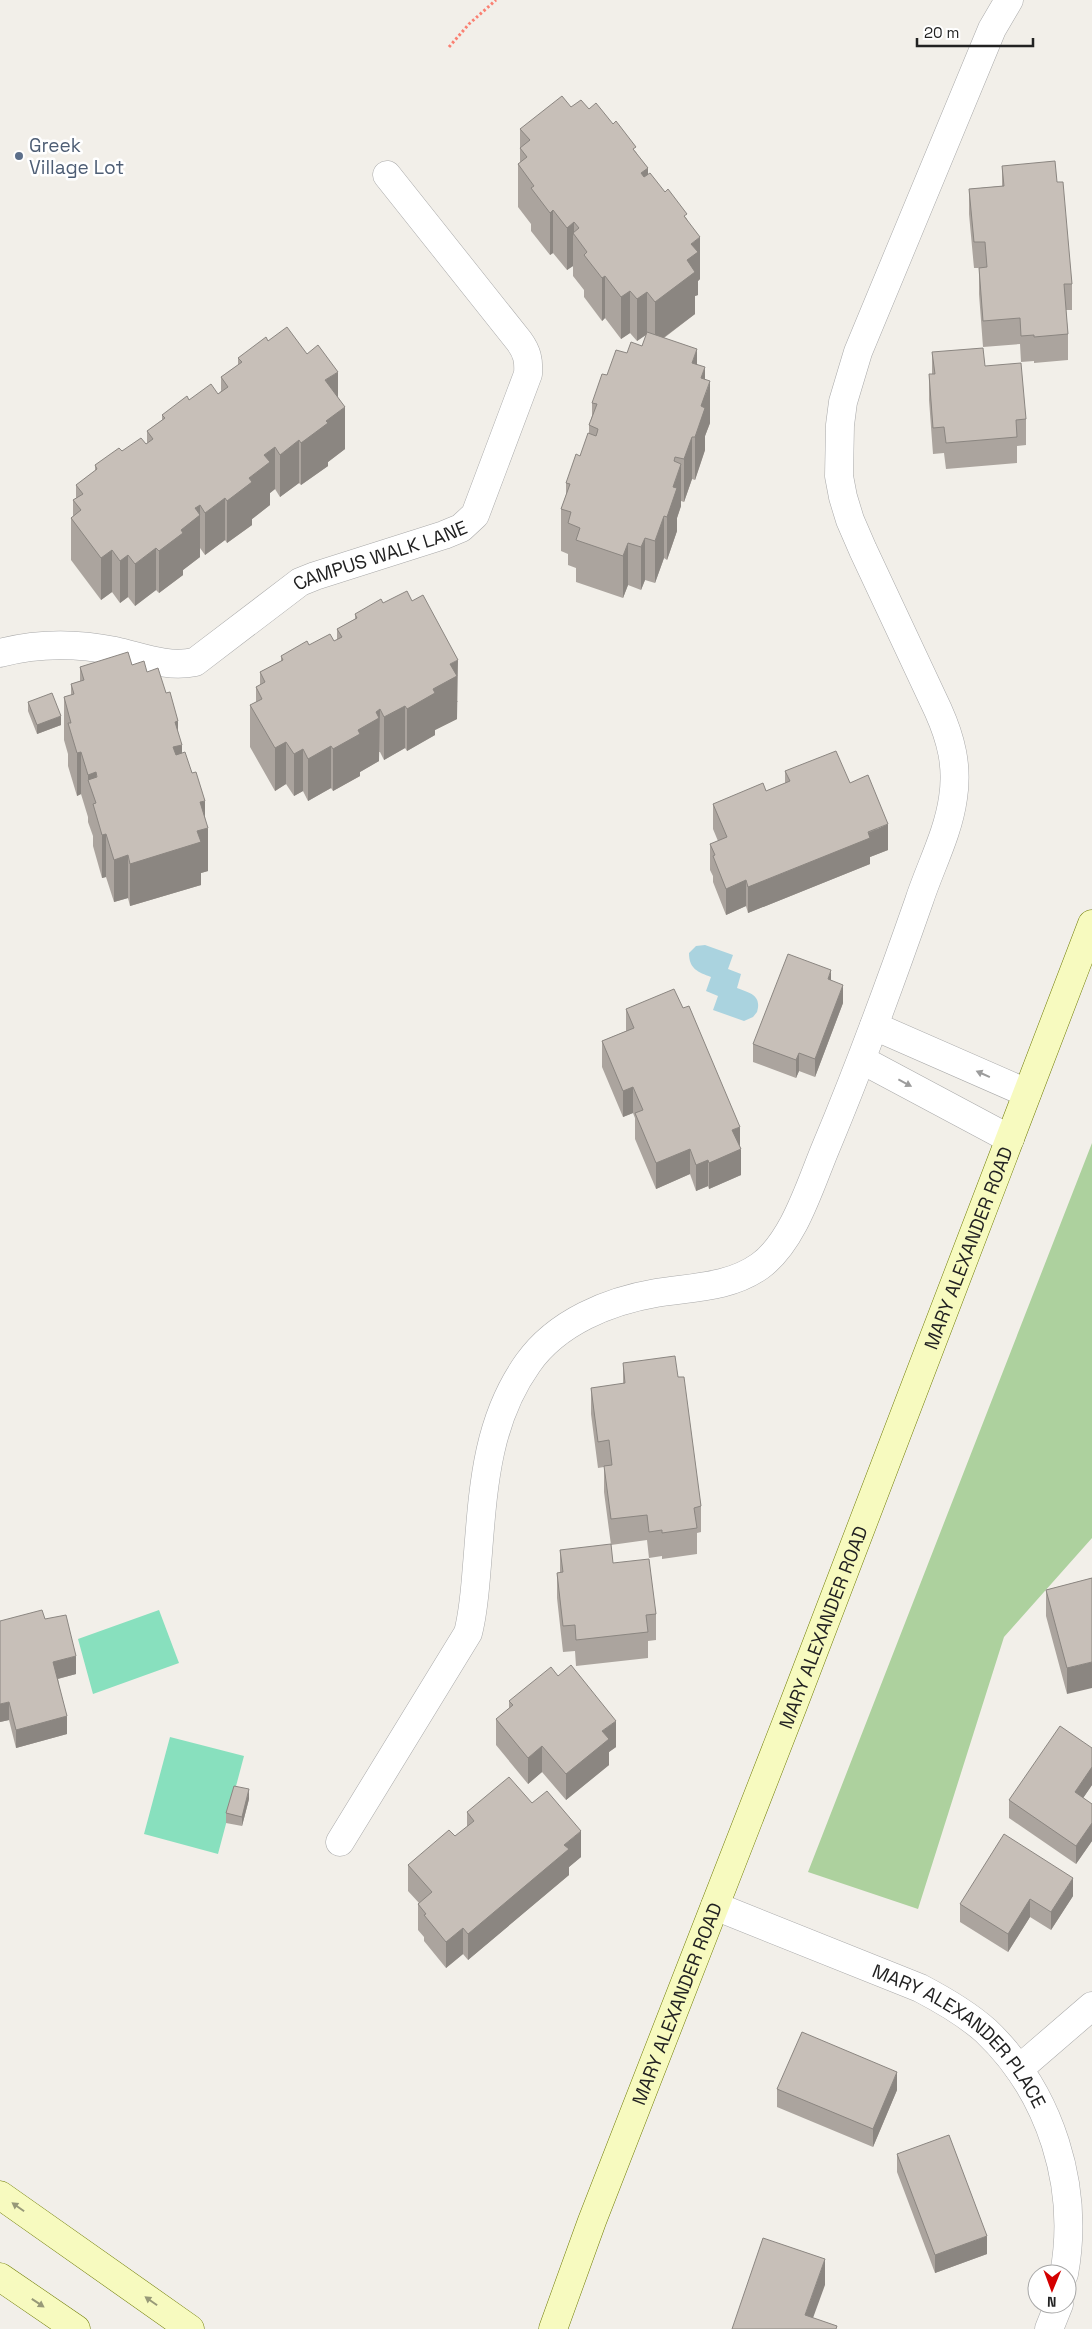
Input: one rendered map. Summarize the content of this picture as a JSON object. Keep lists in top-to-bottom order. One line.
{"streets":{"street":["CAMPUS WALK LANE","MARY ALEXANDER ROAD","MARY ALEXANDER PLACE"]},"crossings":[["MARY ALEXANDER ROAD","MARY ALEXANDER PLACE"]],"places":["Greek Village Lot"],"scale_bar":"20 m","north":"bottom"}
